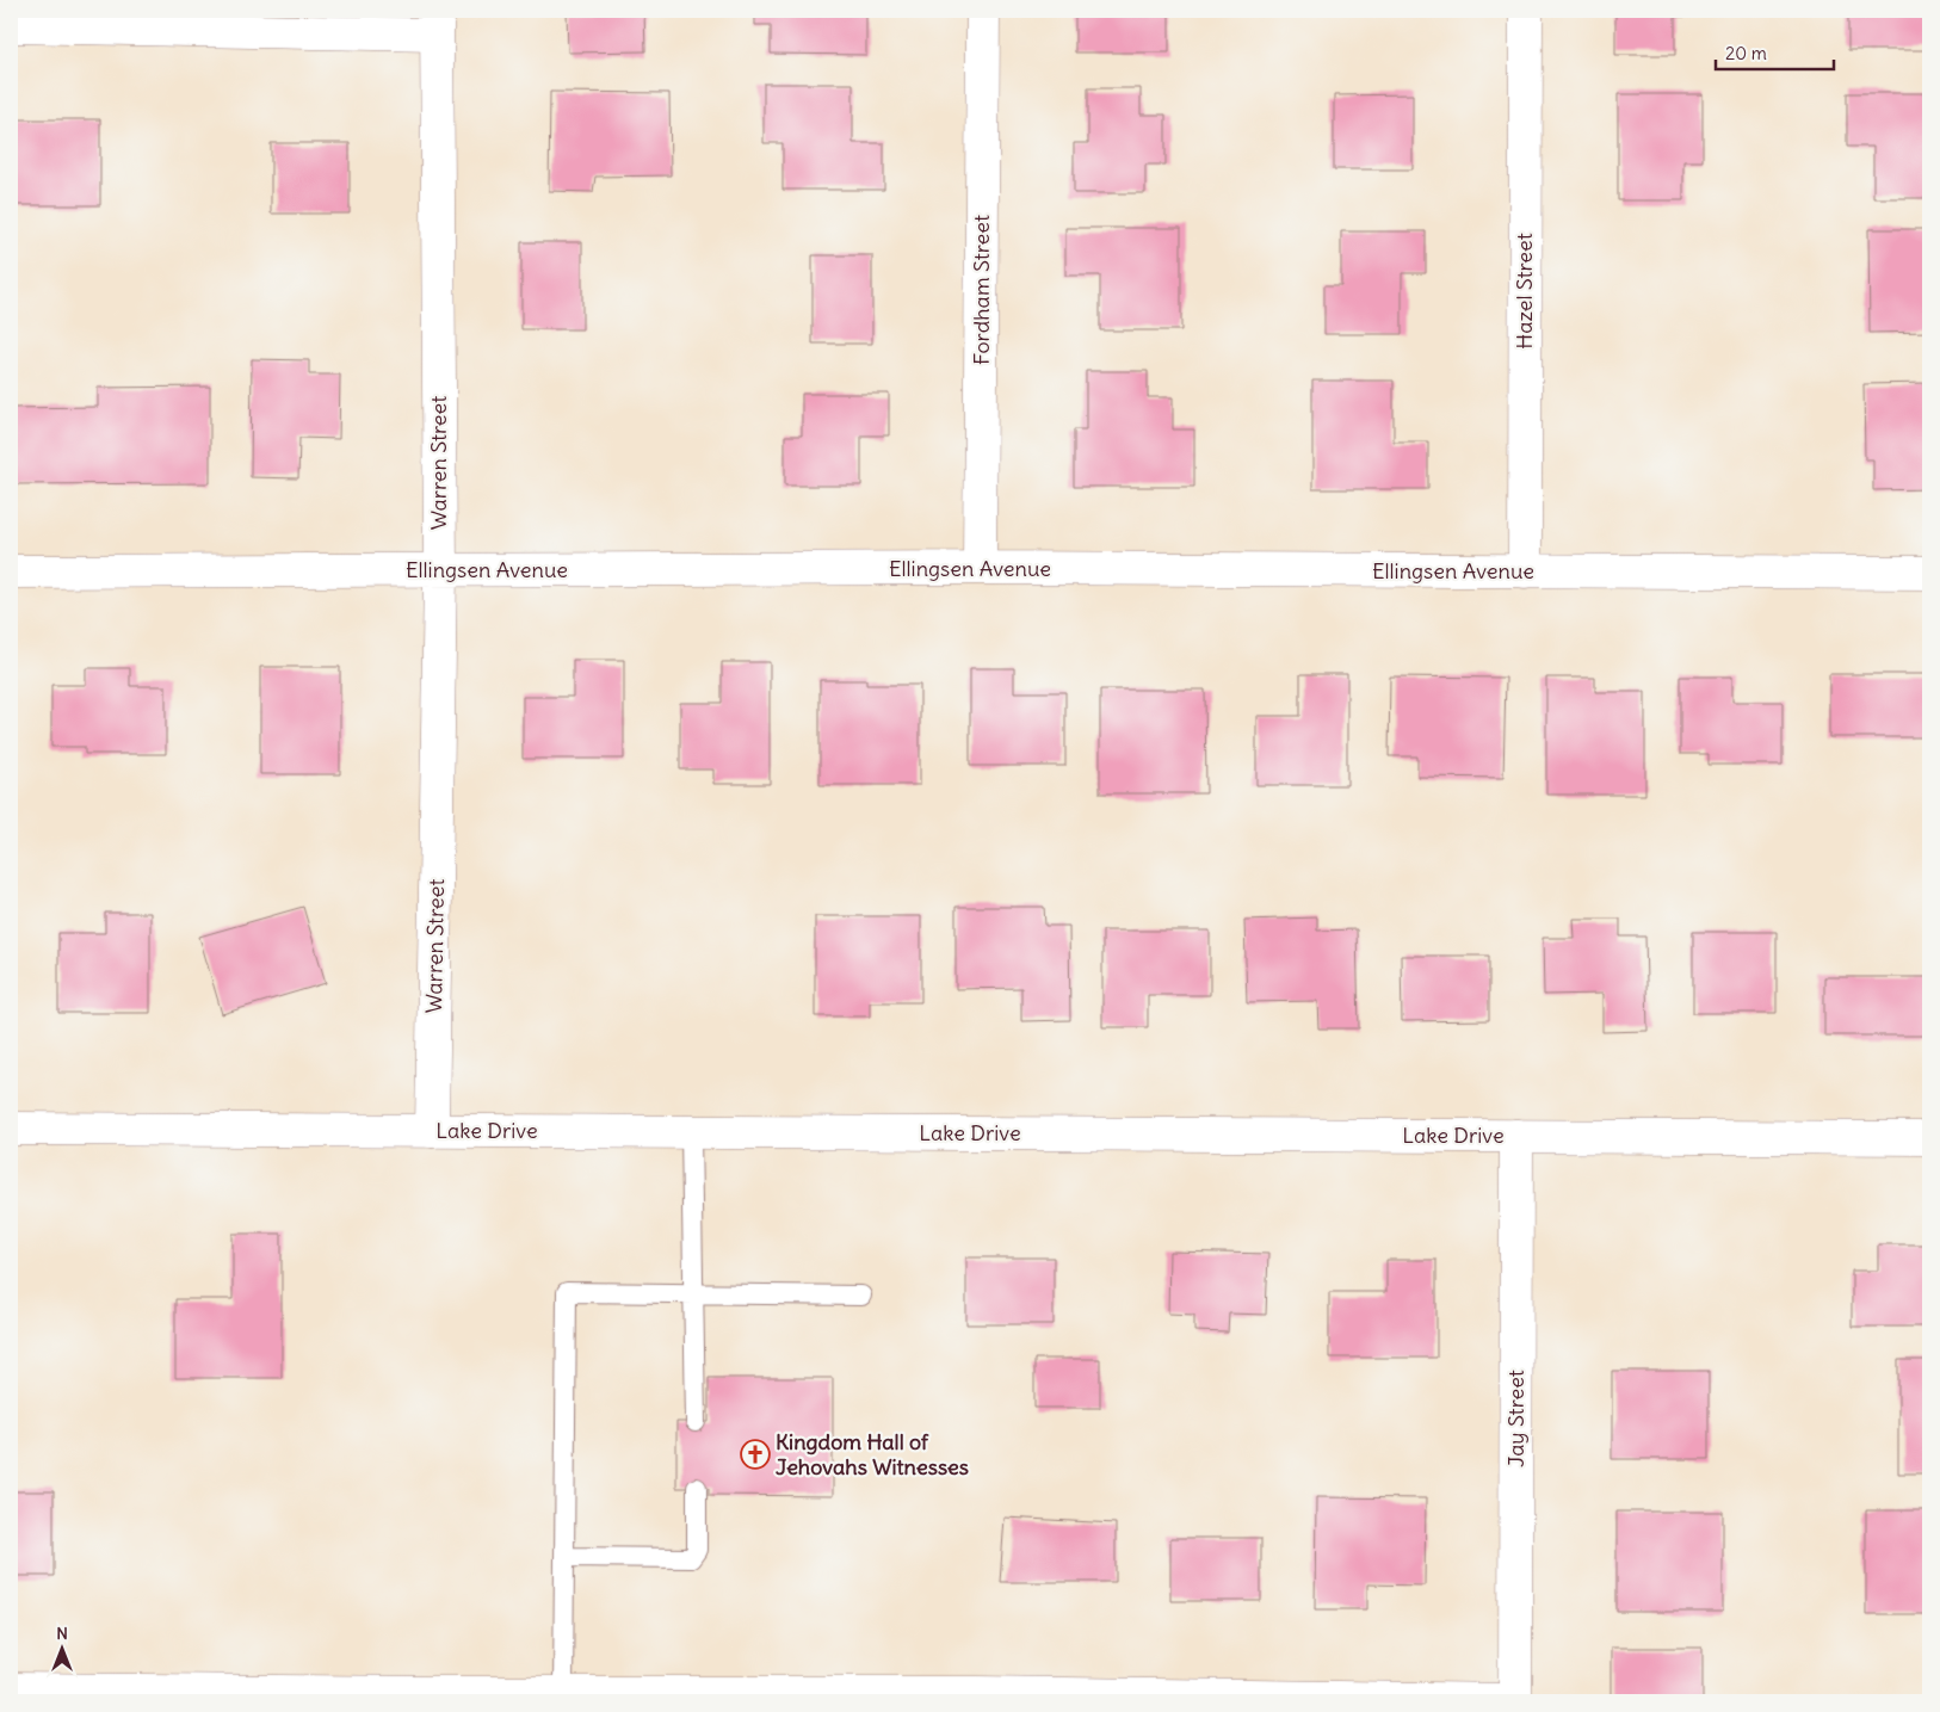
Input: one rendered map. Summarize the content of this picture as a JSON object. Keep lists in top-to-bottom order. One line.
{"streets":{"street":["Fordham Street","Hazel Street","Warren Street","Ellingsen Avenue","Lake Drive","Jay Street"]},"crossings":[["Fordham Street","Ellingsen Avenue"],["Hazel Street","Ellingsen Avenue"],["Warren Street","Ellingsen Avenue"],["Warren Street","Lake Drive"],["Lake Drive","Jay Street"]],"places":{"church":["Kingdom Hall of Jehovahs Witnesses"]},"scale_bar":"20 m","north":"top"}
